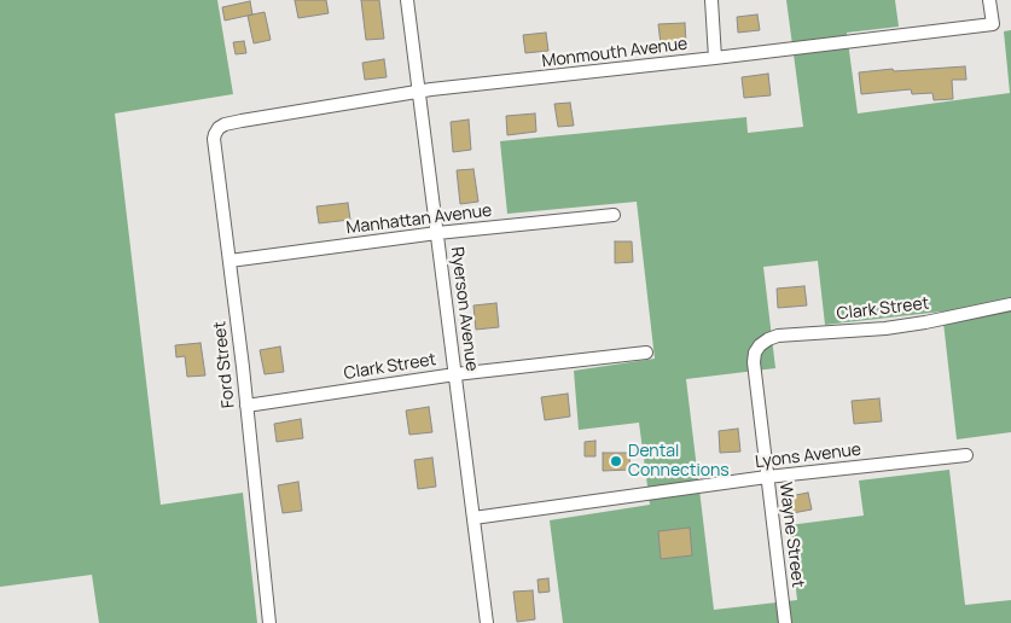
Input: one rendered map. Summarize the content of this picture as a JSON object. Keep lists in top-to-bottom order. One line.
{"streets":{"street":["Monmouth Avenue","Manhattan Avenue","Ryerson Avenue","Clark Street","Ford Street","Lyons Avenue","Wayne Street"]},"crossings":[["Monmouth Avenue","Ryerson Avenue"],["Monmouth Avenue","Ford Street"],["Manhattan Avenue","Ryerson Avenue"],["Manhattan Avenue","Ford Street"],["Ryerson Avenue","Clark Street"],["Ryerson Avenue","Lyons Avenue"],["Clark Street","Ford Street"],["Clark Street","Wayne Street"],["Lyons Avenue","Wayne Street"]],"places":["Dental Connections"]}
